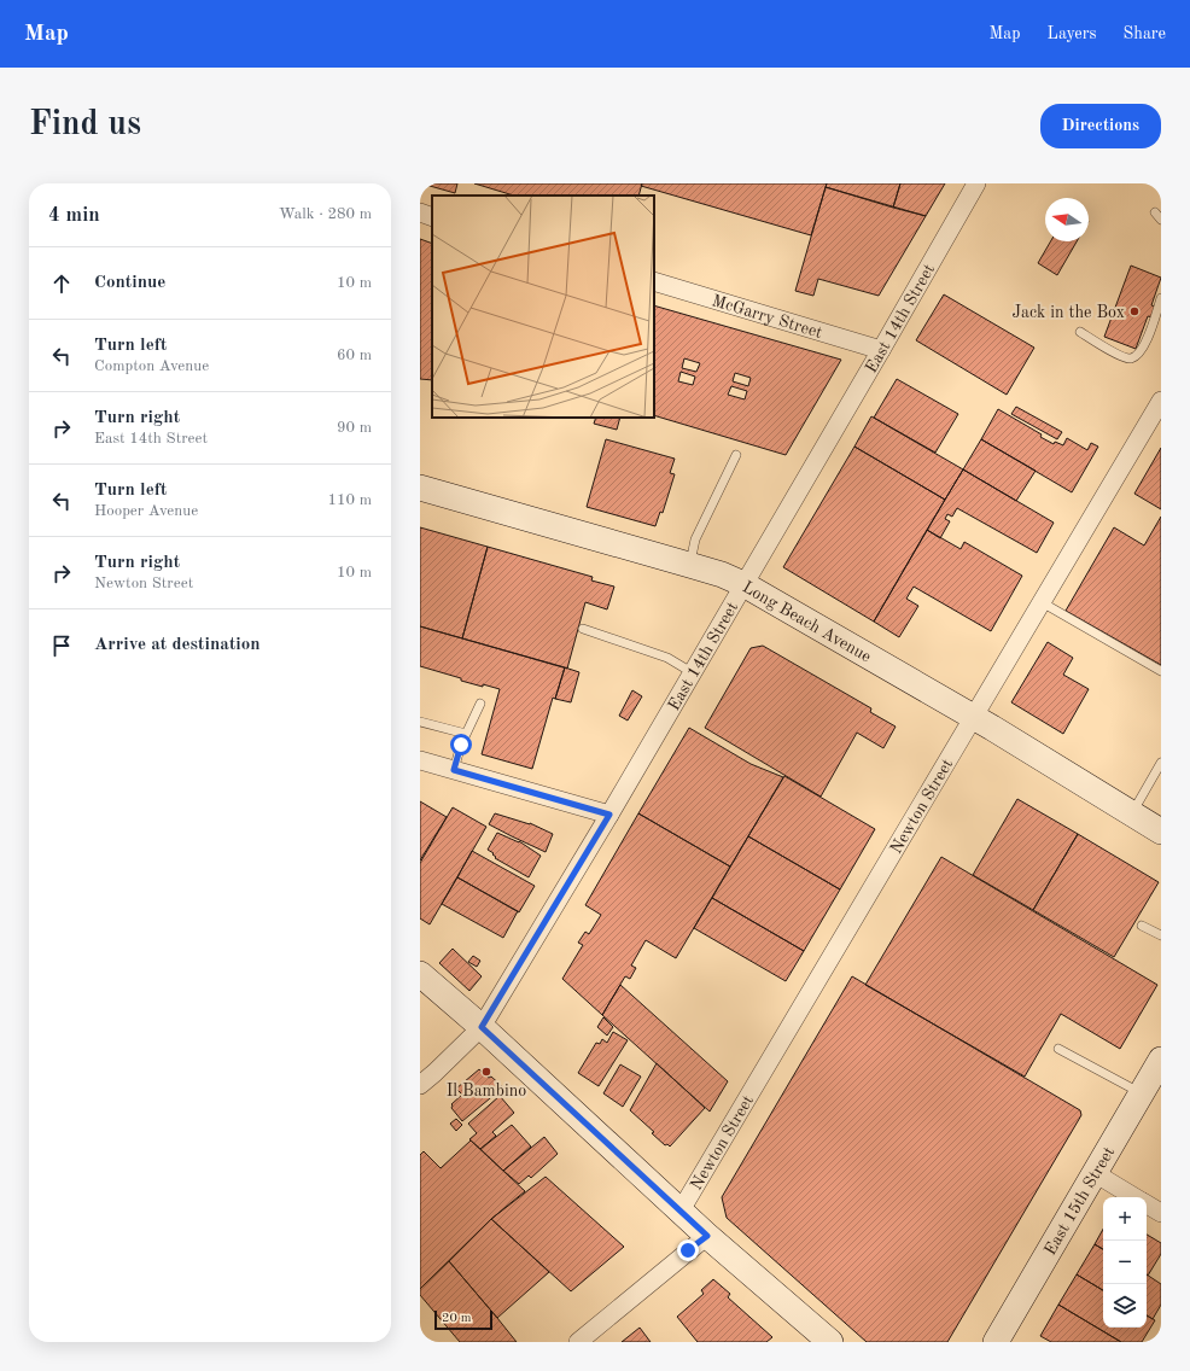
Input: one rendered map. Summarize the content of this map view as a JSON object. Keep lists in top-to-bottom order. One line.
{"streets":{"street":["McGarry Street","East 14th Street","Long Beach Avenue","Newton Street","East 15th Street"]},"crossings":[["McGarry Street","East 14th Street"],["East 14th Street","Long Beach Avenue"],["Long Beach Avenue","Newton Street"]],"places":["Jack in the Box","Il Bambino"],"scale_bar":"20 m","north":"left","page":{"header":"Map","nav":["Map","Layers","Share"],"buttons":"Directions","title":"Find us","heading":["4 min","Walk · 280 m"],"list":[["Continue","10 m"],["Turn left","Compton Avenue","60 m"],["Turn right","East 14th Street","90 m"],["Turn left","Hooper Avenue","110 m"],["Turn right","Newton Street","10 m"],"Arrive at destination"],"map_buttons":["+","−"],"scale":"20 m"}}
